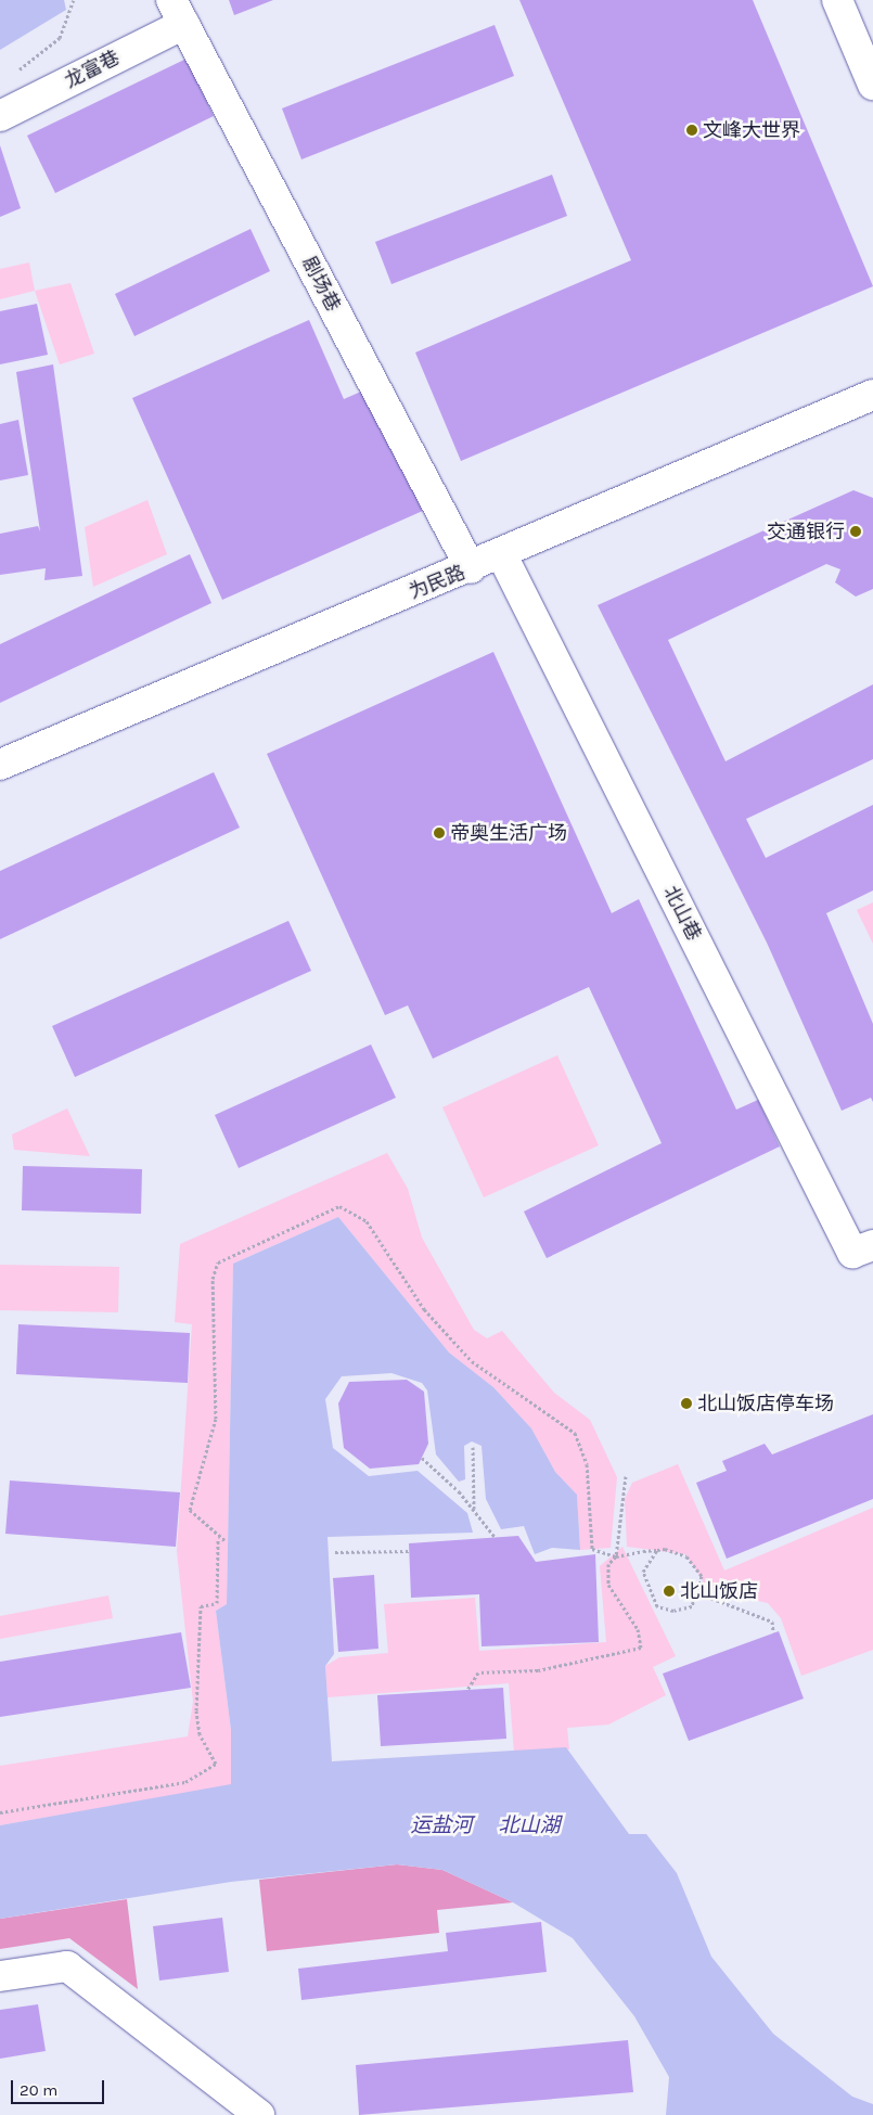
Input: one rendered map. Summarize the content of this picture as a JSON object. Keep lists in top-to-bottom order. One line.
{"streets":{"street":["龙富巷","剧场巷","为民路","北山巷"]},"crossings":[["龙富巷","剧场巷"],["剧场巷","为民路"],["为民路","北山巷"]],"water":["运盐河","北山湖"],"places":["文峰大世界","交通银行","帝奥生活广场","北山饭店停车场","北山饭店"],"scale_bar":"20 m"}
